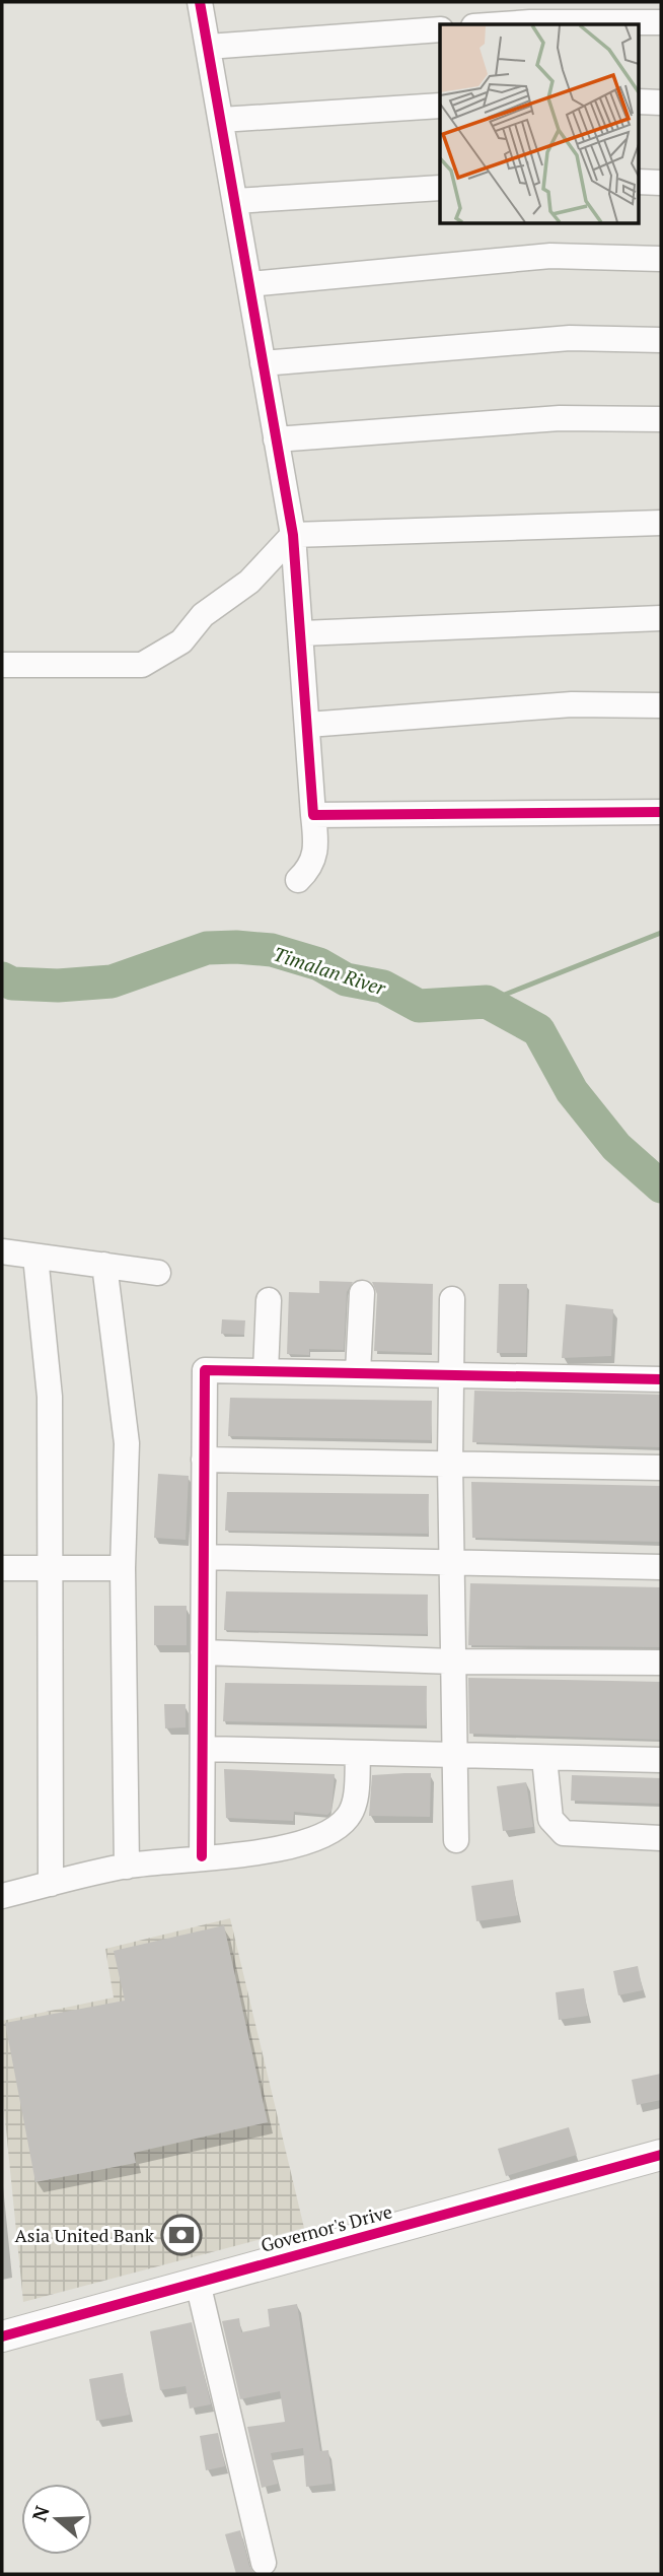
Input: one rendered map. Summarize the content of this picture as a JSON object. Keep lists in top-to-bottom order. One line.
{"streets":{"main road":["Governor's Drive"]},"water":["Timalan River"],"places":{"bank":["Asia United Bank"]},"north":"left"}
